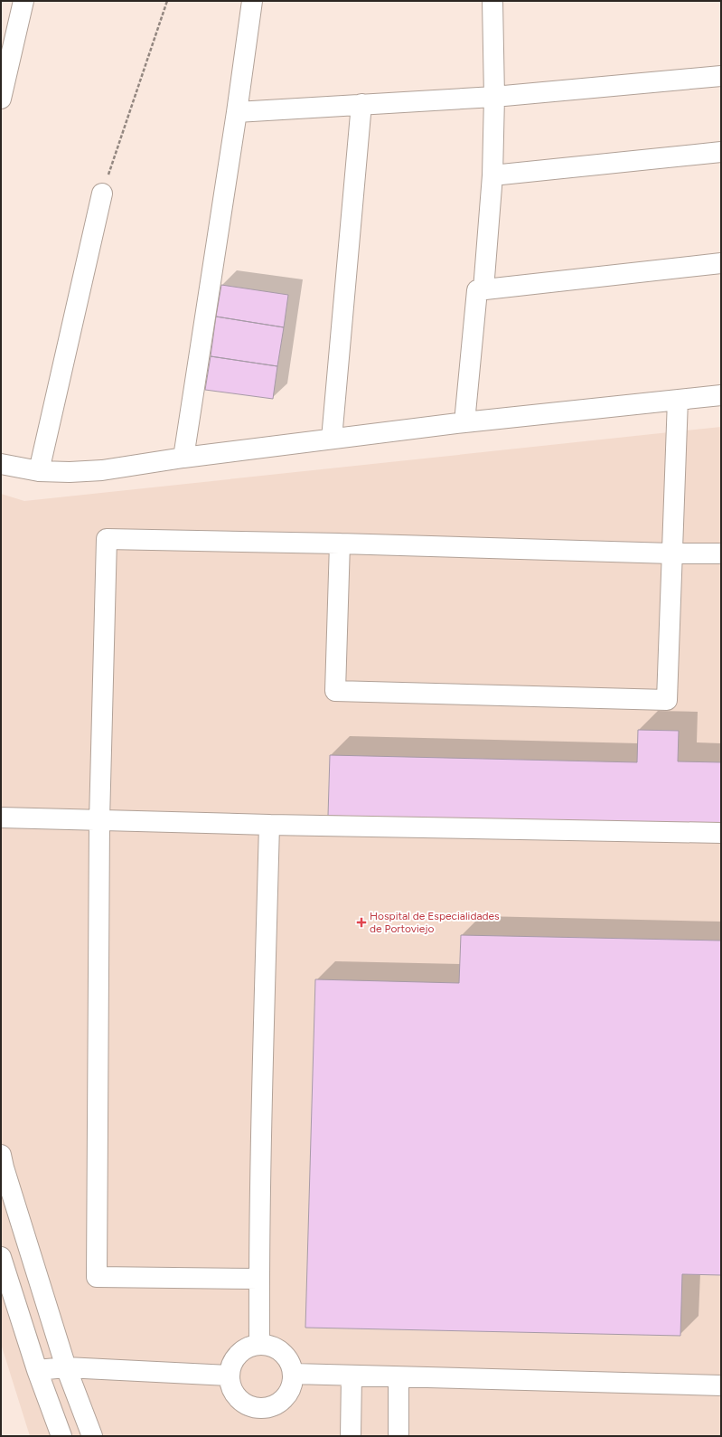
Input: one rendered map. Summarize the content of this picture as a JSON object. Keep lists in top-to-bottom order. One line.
{"places":{"health":["Hospital de Especialidades de Portoviejo"]}}
